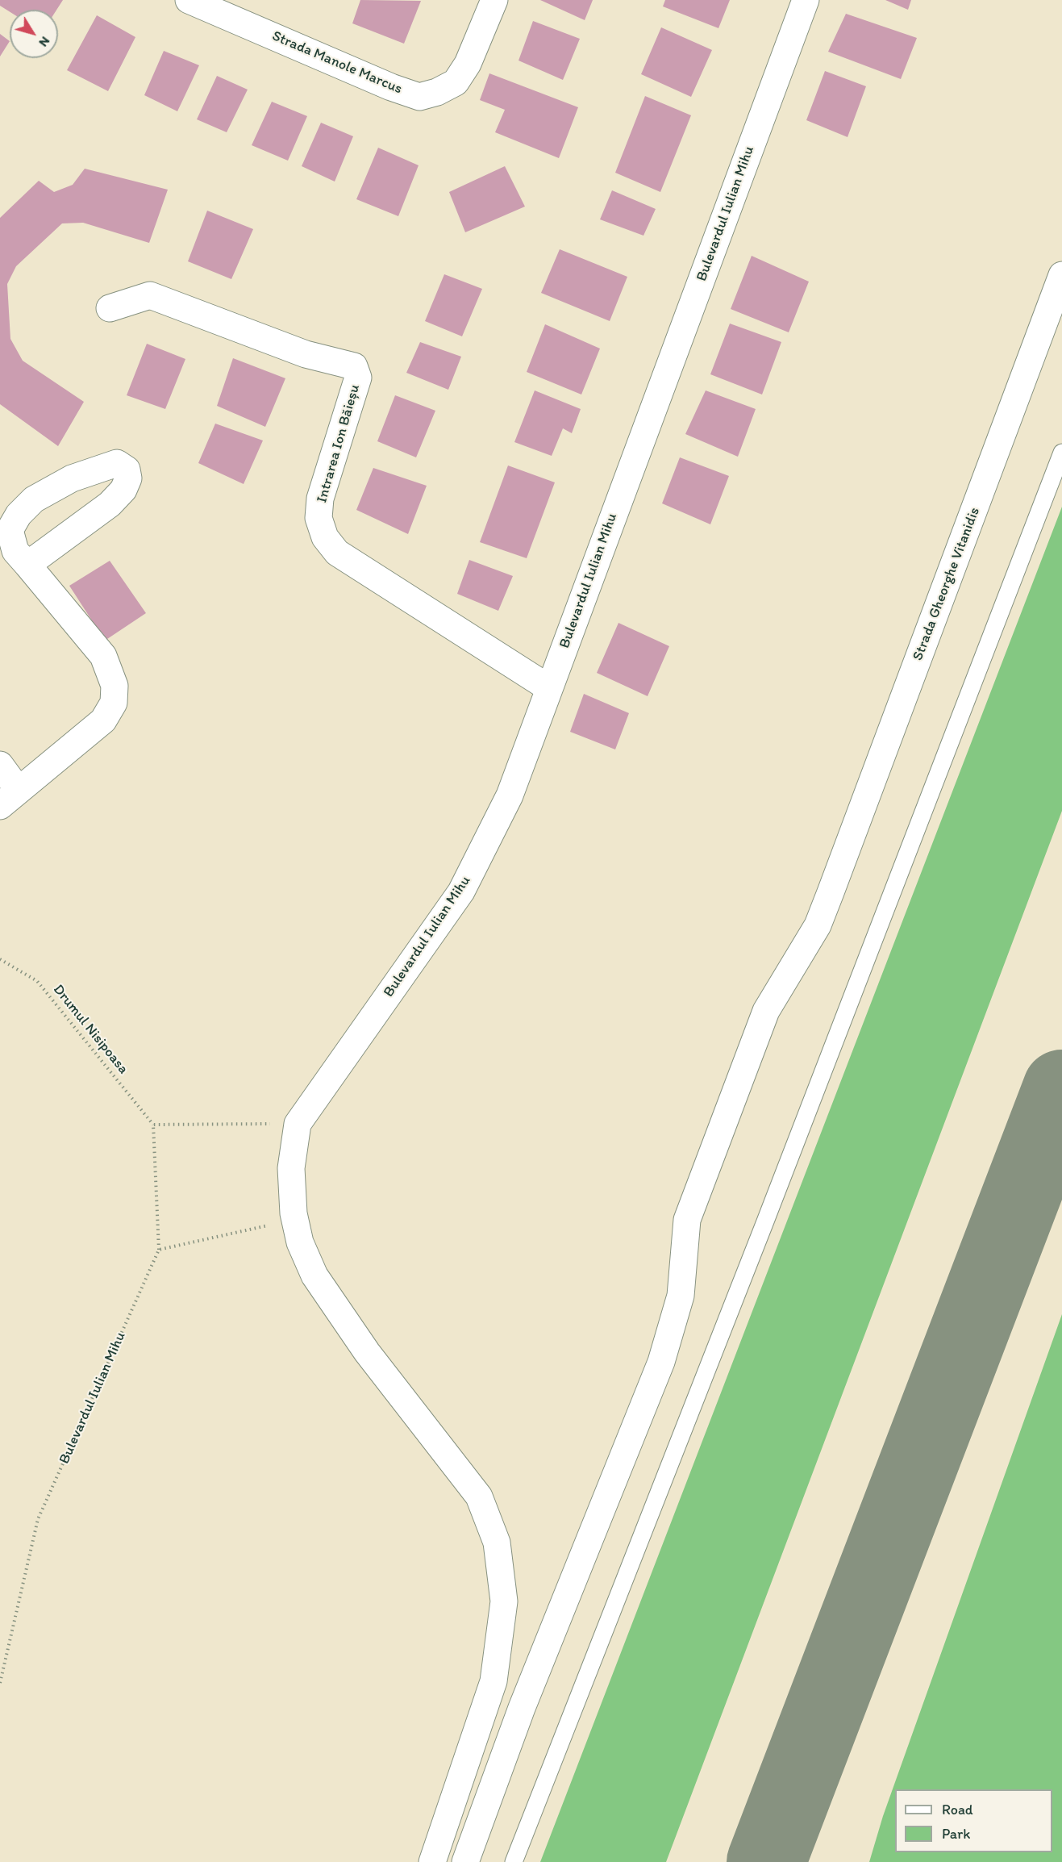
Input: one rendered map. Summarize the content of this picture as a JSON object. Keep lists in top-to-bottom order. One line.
{"streets":{"street":["Strada Manole Marcus","Bulevardul Iulian Mihu","Intrarea Ion Băieșu","Strada Gheorghe Vitanidis"],"path":["Drumul Nisipoasa"]},"crossings":[["Bulevardul Iulian Mihu","Intrarea Ion Băieșu"]],"legend":["Road","Park"],"north":"bottom right"}
